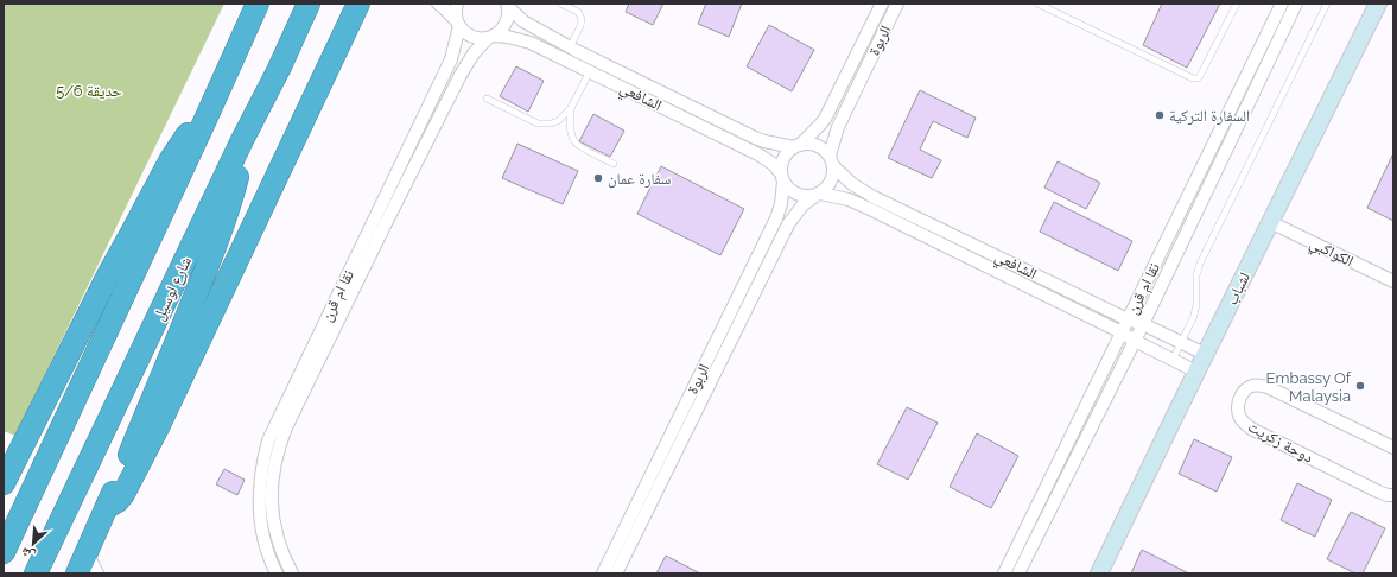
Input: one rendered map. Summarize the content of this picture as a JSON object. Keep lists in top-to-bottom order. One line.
{"streets":{"highway":["شارع لوسيل"],"street":["الربوة","الشافعي","الكواكبي","نقا ام قرن","لشباب","دوحة زكريت"]},"crossings":[["الربوة","الشافعي"],["الشافعي","نقا ام قرن"],["الشافعي","لشباب"],["الكواكبي","لشباب"]],"parks":["حديقة 5/6"],"places":["السفارة التركية","سفارة عمان","Embassy Of Malaysia"],"north":"bottom left"}
